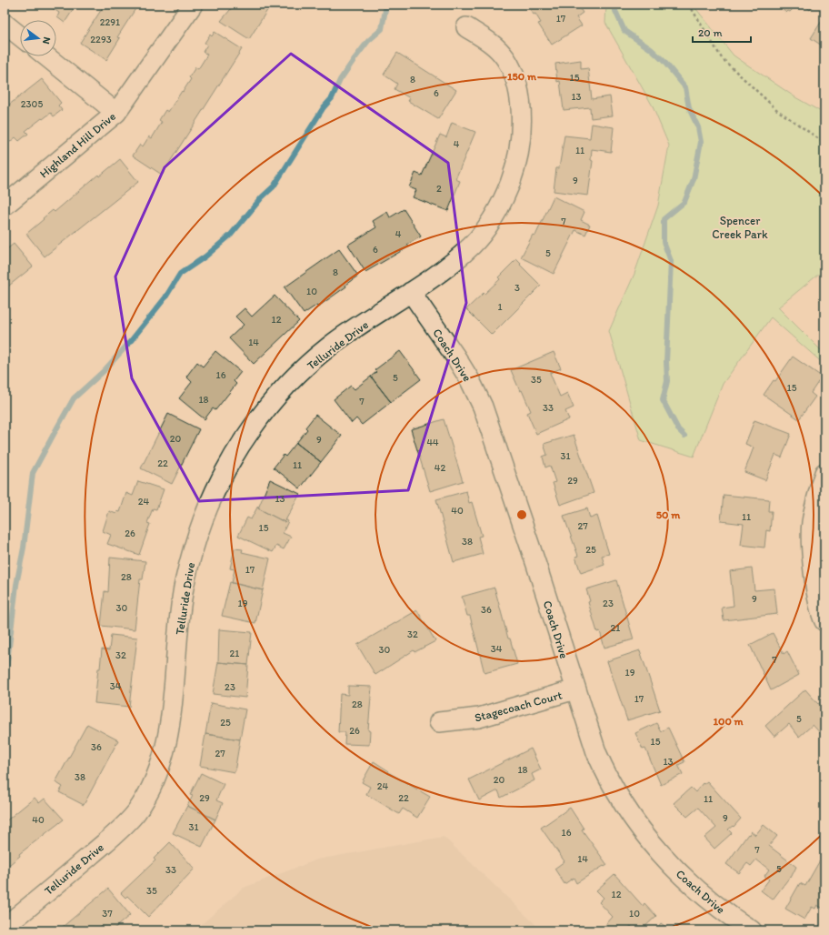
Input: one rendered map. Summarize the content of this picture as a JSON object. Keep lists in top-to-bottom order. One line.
{"streets":{"street":["Highland Hill Drive","Telluride Drive","Coach Drive","Stagecoach Court"]},"crossings":[["Telluride Drive","Coach Drive"],["Coach Drive","Stagecoach Court"]],"parks":["Spencer Creek Park"],"house_numbers":["17","2291","2293","15","8","6","13","2305","4","11","9","2","7","4","6","5","8","3","10","1","12","14","16","5","35","15","18","7","33","20","9","44","31","22","11","42","29","13","24","40","11","27","15","26","38","25","17","28","9","19","23","30","36","21","32","34","30","21","32","7","19","34","23","17","28","5","25","26","15","36","27","13","18","38","20","24","29","22","11","9","40","31","16","7","14","5","33","35","12","37","10"],"scale_bar":"20 m","north":"right","rings":["150 m","50 m","100 m"]}
